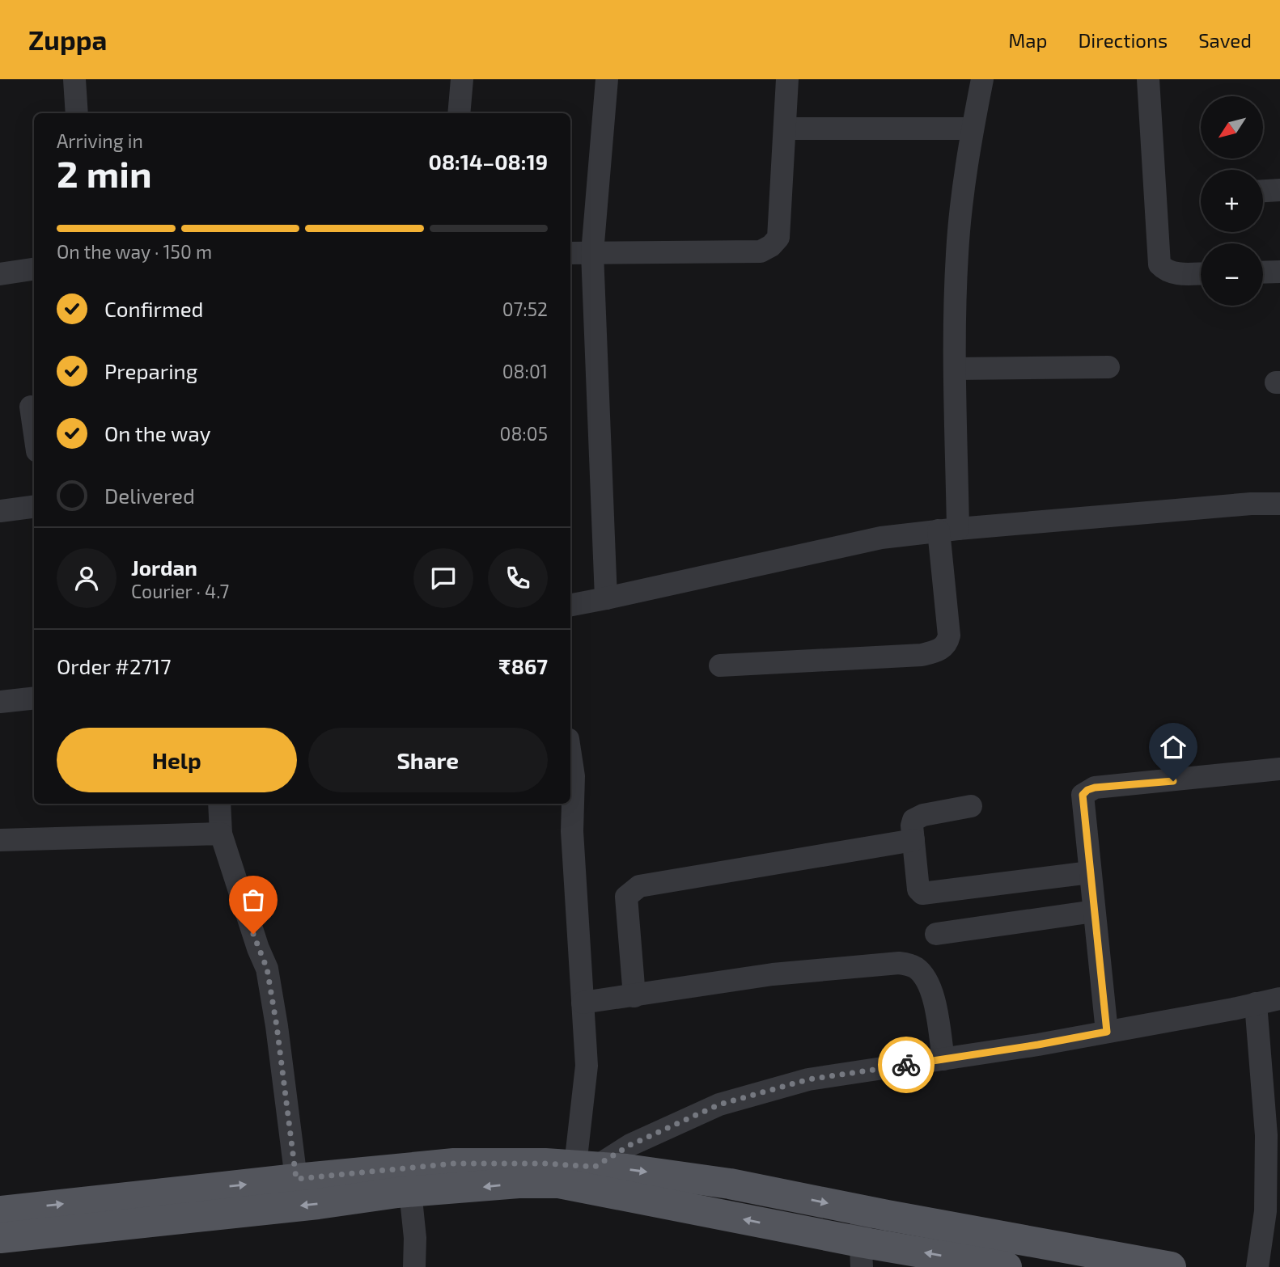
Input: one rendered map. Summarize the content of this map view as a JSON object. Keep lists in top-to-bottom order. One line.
{"north":"bottom left","page":{"header":"Zuppa","nav":["Map","Directions","Saved"],"map_buttons":["+","−"],"heading":["2 min","Arriving in","08:14–08:19"],"panel":["Jordan","Courier · 4.7","Order #2717","₹867"],"bar":"On the way · 150 m","list":[["Confirmed","07:52"],["Preparing","08:01"],["On the way","08:05"],"Delivered"],"buttons":["Help","Share"]}}
